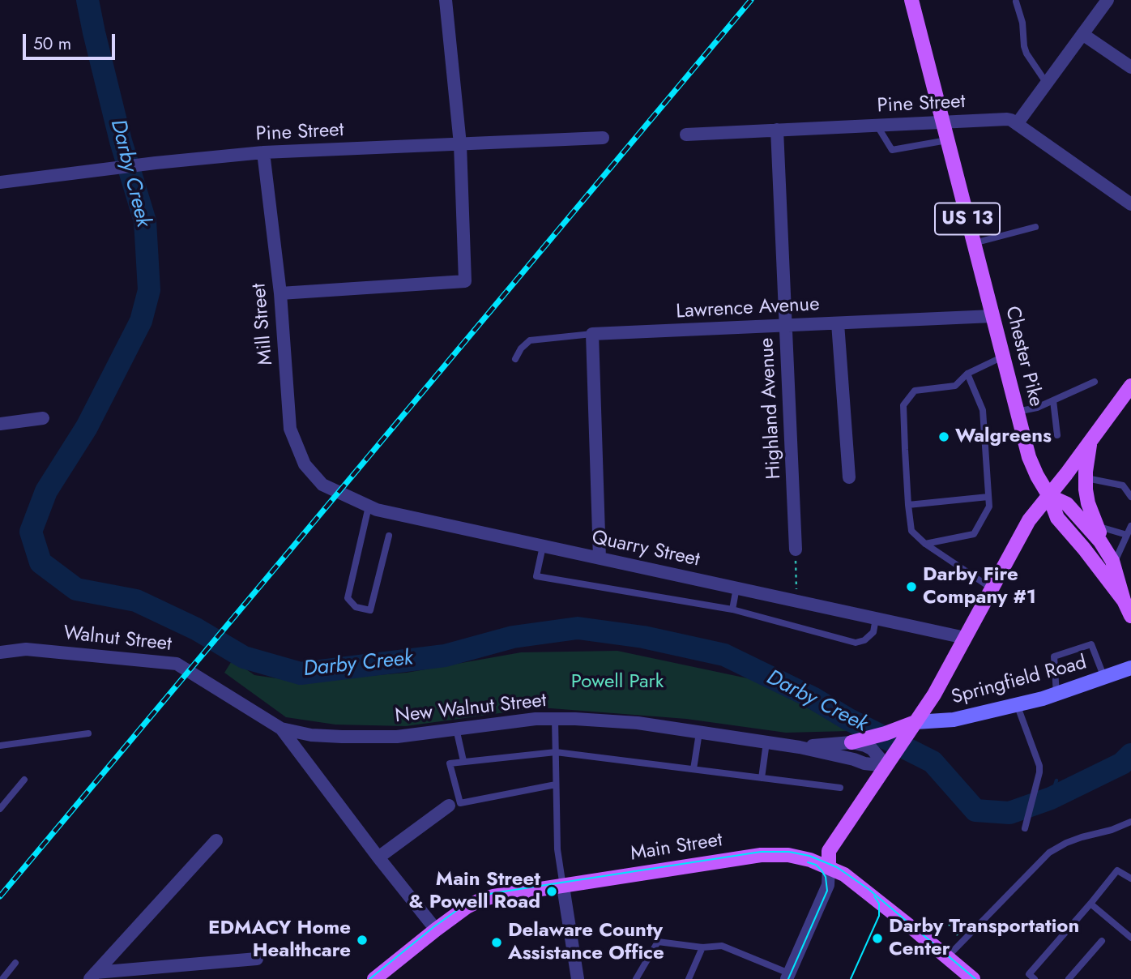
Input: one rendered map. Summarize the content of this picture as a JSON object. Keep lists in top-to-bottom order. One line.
{"streets":{"main road":["US 13","Chester Pike","Main Street"],"street":["Pine Street","Lawrence Avenue","Mill Street","Highland Avenue","Quarry Street","Walnut Street","Springfield Road","New Walnut Street"]},"crossings":[["Pine Street","Mill Street"],["Pine Street","Chester Pike"],["Pine Street","Highland Avenue"],["US 13","Chester Pike"],["Lawrence Avenue","Chester Pike"],["Lawrence Avenue","Highland Avenue"],["Mill Street","Quarry Street"],["Walnut Street","New Walnut Street"]],"water":["Darby Creek"],"parks":["Powell Park"],"places":["Walgreens","Darby Fire Company #1","Main Street & Powell Road","Darby Transportation Center","EDMACY Home Healthcare","Delaware County Assistance Office"],"scale_bar":"50 m"}
